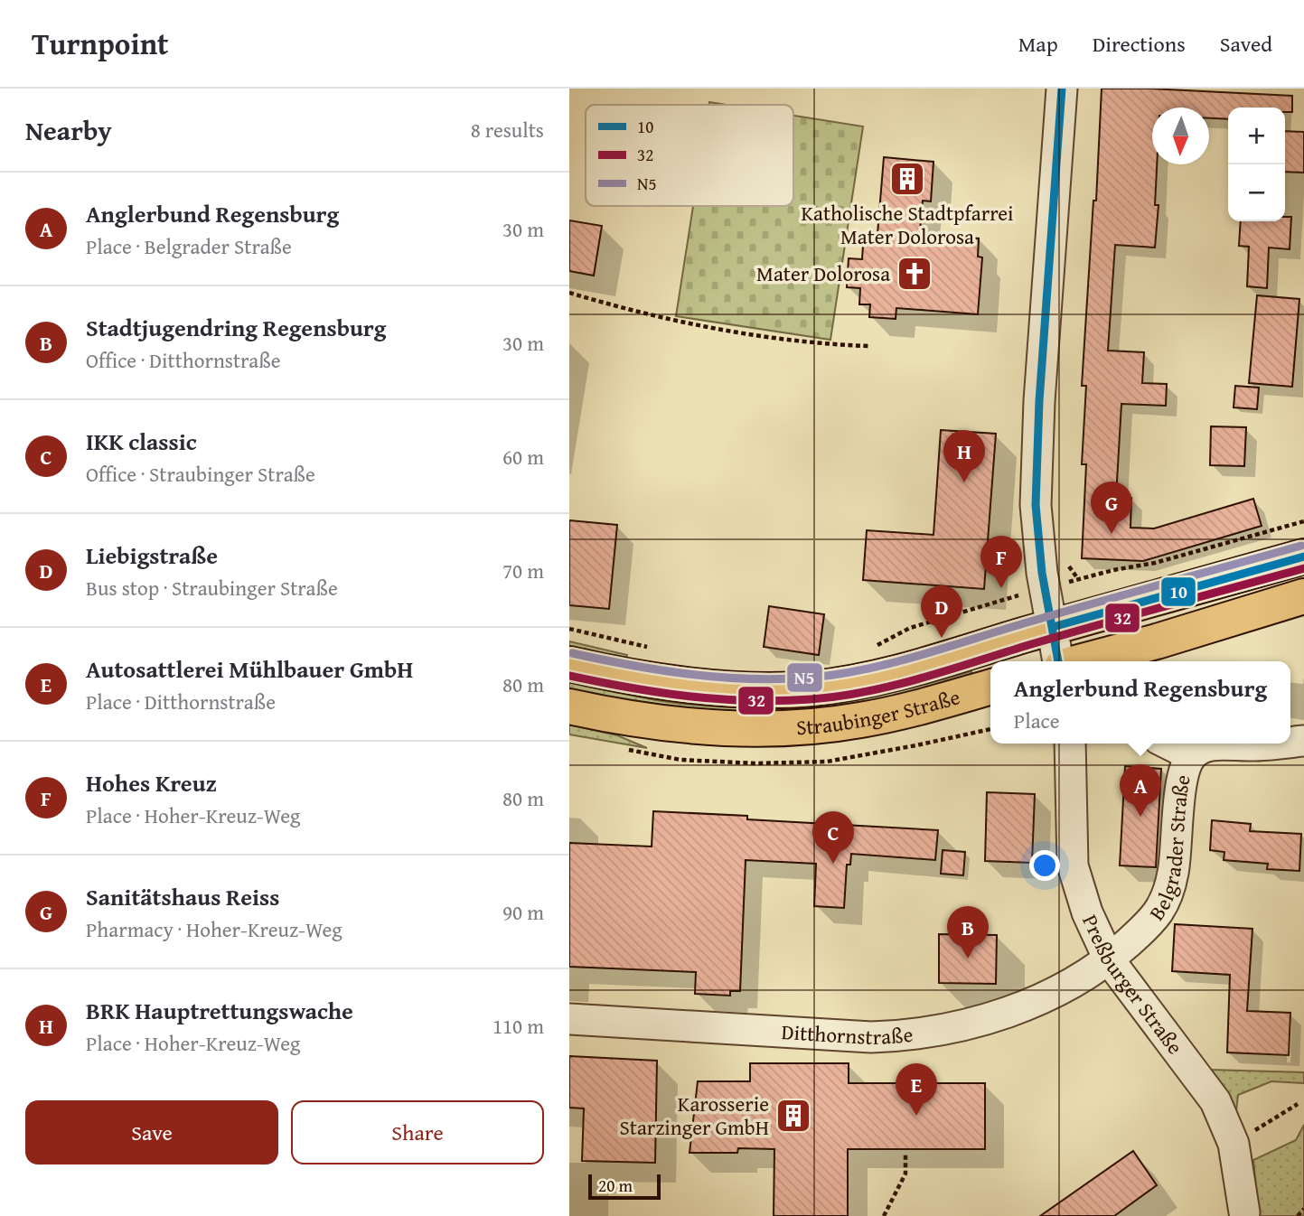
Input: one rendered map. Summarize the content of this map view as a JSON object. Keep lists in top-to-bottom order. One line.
{"streets":{"main road":["Straubinger Straße"],"street":["Belgrader Straße","Preßburger Straße","Ditthornstraße"]},"crossings":[["Belgrader Straße","Preßburger Straße"],["Belgrader Straße","Ditthornstraße"],["Preßburger Straße","Ditthornstraße"]],"places":{"building":["Katholische Stadtpfarrei Mater Dolorosa","Karosserie Starzinger GmbH"],"church":["Mater Dolorosa"]},"lines":["transit line 10","transit line N5","transit line 32"],"legend":["10","32","N5"],"scale_bar":"20 m","north":"bottom","page":{"header":"Turnpoint","nav":["Map","Directions","Saved"],"heading":["Nearby","8 results"],"map_buttons":["+","−"],"list":[{"mark":"A","name":"Anglerbund Regensburg","note":"Place · Belgrader Straße","value":"30 m"},{"mark":"B","name":"Stadtjugendring Regensburg","note":"Office · Ditthornstraße","value":"30 m"},{"mark":"C","name":"IKK classic","note":"Office · Straubinger Straße","value":"60 m"},{"mark":"D","name":"Liebigstraße","note":"Bus stop · Straubinger Straße","value":"70 m"},{"mark":"E","name":"Autosattlerei Mühlbauer GmbH","note":"Place · Ditthornstraße","value":"80 m"},{"mark":"F","name":"Hohes Kreuz","note":"Place · Hoher-Kreuz-Weg","value":"80 m"},{"mark":"G","name":"Sanitätshaus Reiss","note":"Pharmacy · Hoher-Kreuz-Weg","value":"90 m"},{"mark":"H","name":"BRK Hauptrettungswache","note":"Place · Hoher-Kreuz-Weg","value":"110 m"}],"pins":["H","G","F","D","A","C","B","E"],"popup":["Anglerbund Regensburg","Place"],"buttons":["Save","Share"],"scale":"20 m"}}
